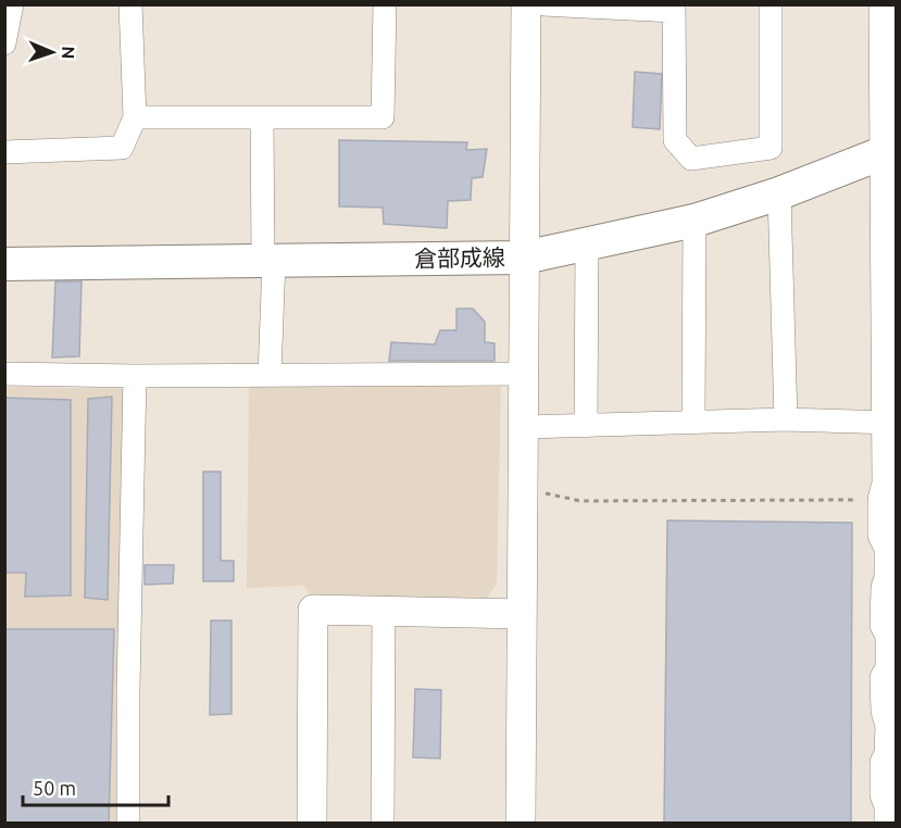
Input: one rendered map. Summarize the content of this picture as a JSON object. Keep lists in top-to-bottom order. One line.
{"streets":{"main road":["倉部成線"]},"scale_bar":"50 m","north":"right"}
